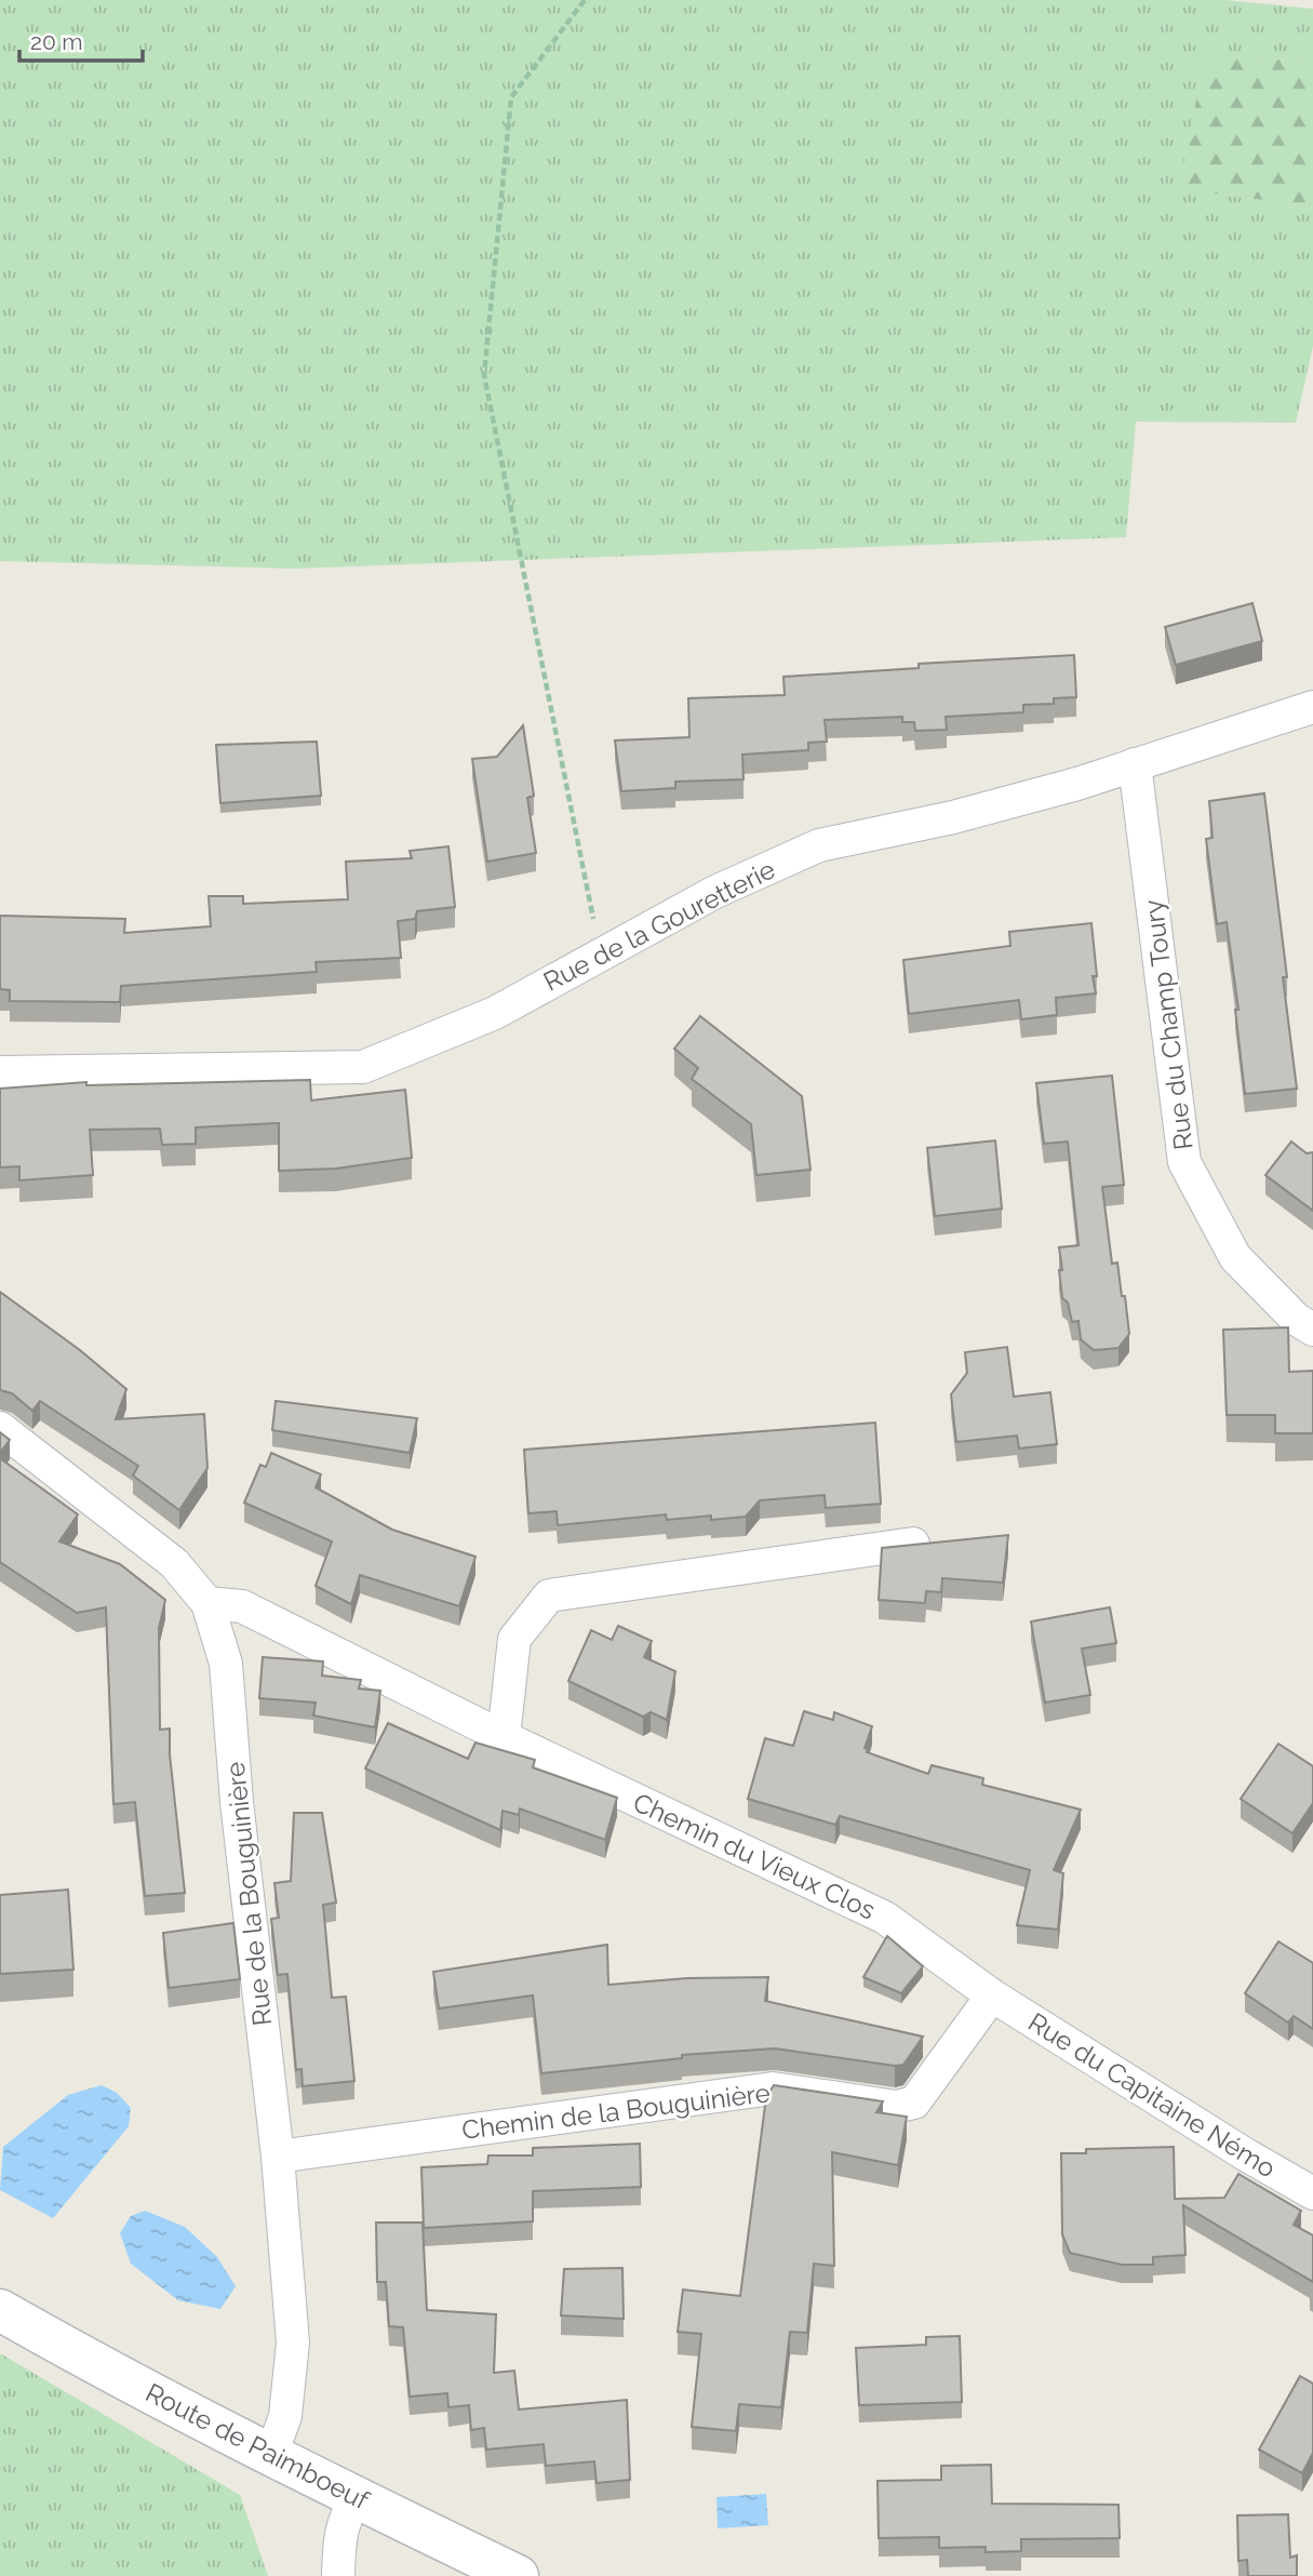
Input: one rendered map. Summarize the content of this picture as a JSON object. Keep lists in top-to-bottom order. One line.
{"streets":{"street":["Rue de la Gouretterie","Rue du Champ Toury","Chemin du Vieux Clos","Rue de la Bouguinière","Rue du Capitaine Némo","Chemin de la Bouguinière","Route de Paimboeuf"]},"crossings":[["Rue de la Gouretterie","Rue du Champ Toury"],["Chemin du Vieux Clos","Rue de la Bouguinière"],["Chemin du Vieux Clos","Rue du Capitaine Némo"],["Chemin du Vieux Clos","Chemin de la Bouguinière"],["Rue de la Bouguinière","Chemin de la Bouguinière"],["Rue de la Bouguinière","Route de Paimboeuf"],["Rue du Capitaine Némo","Chemin de la Bouguinière"]],"scale_bar":"20 m"}
